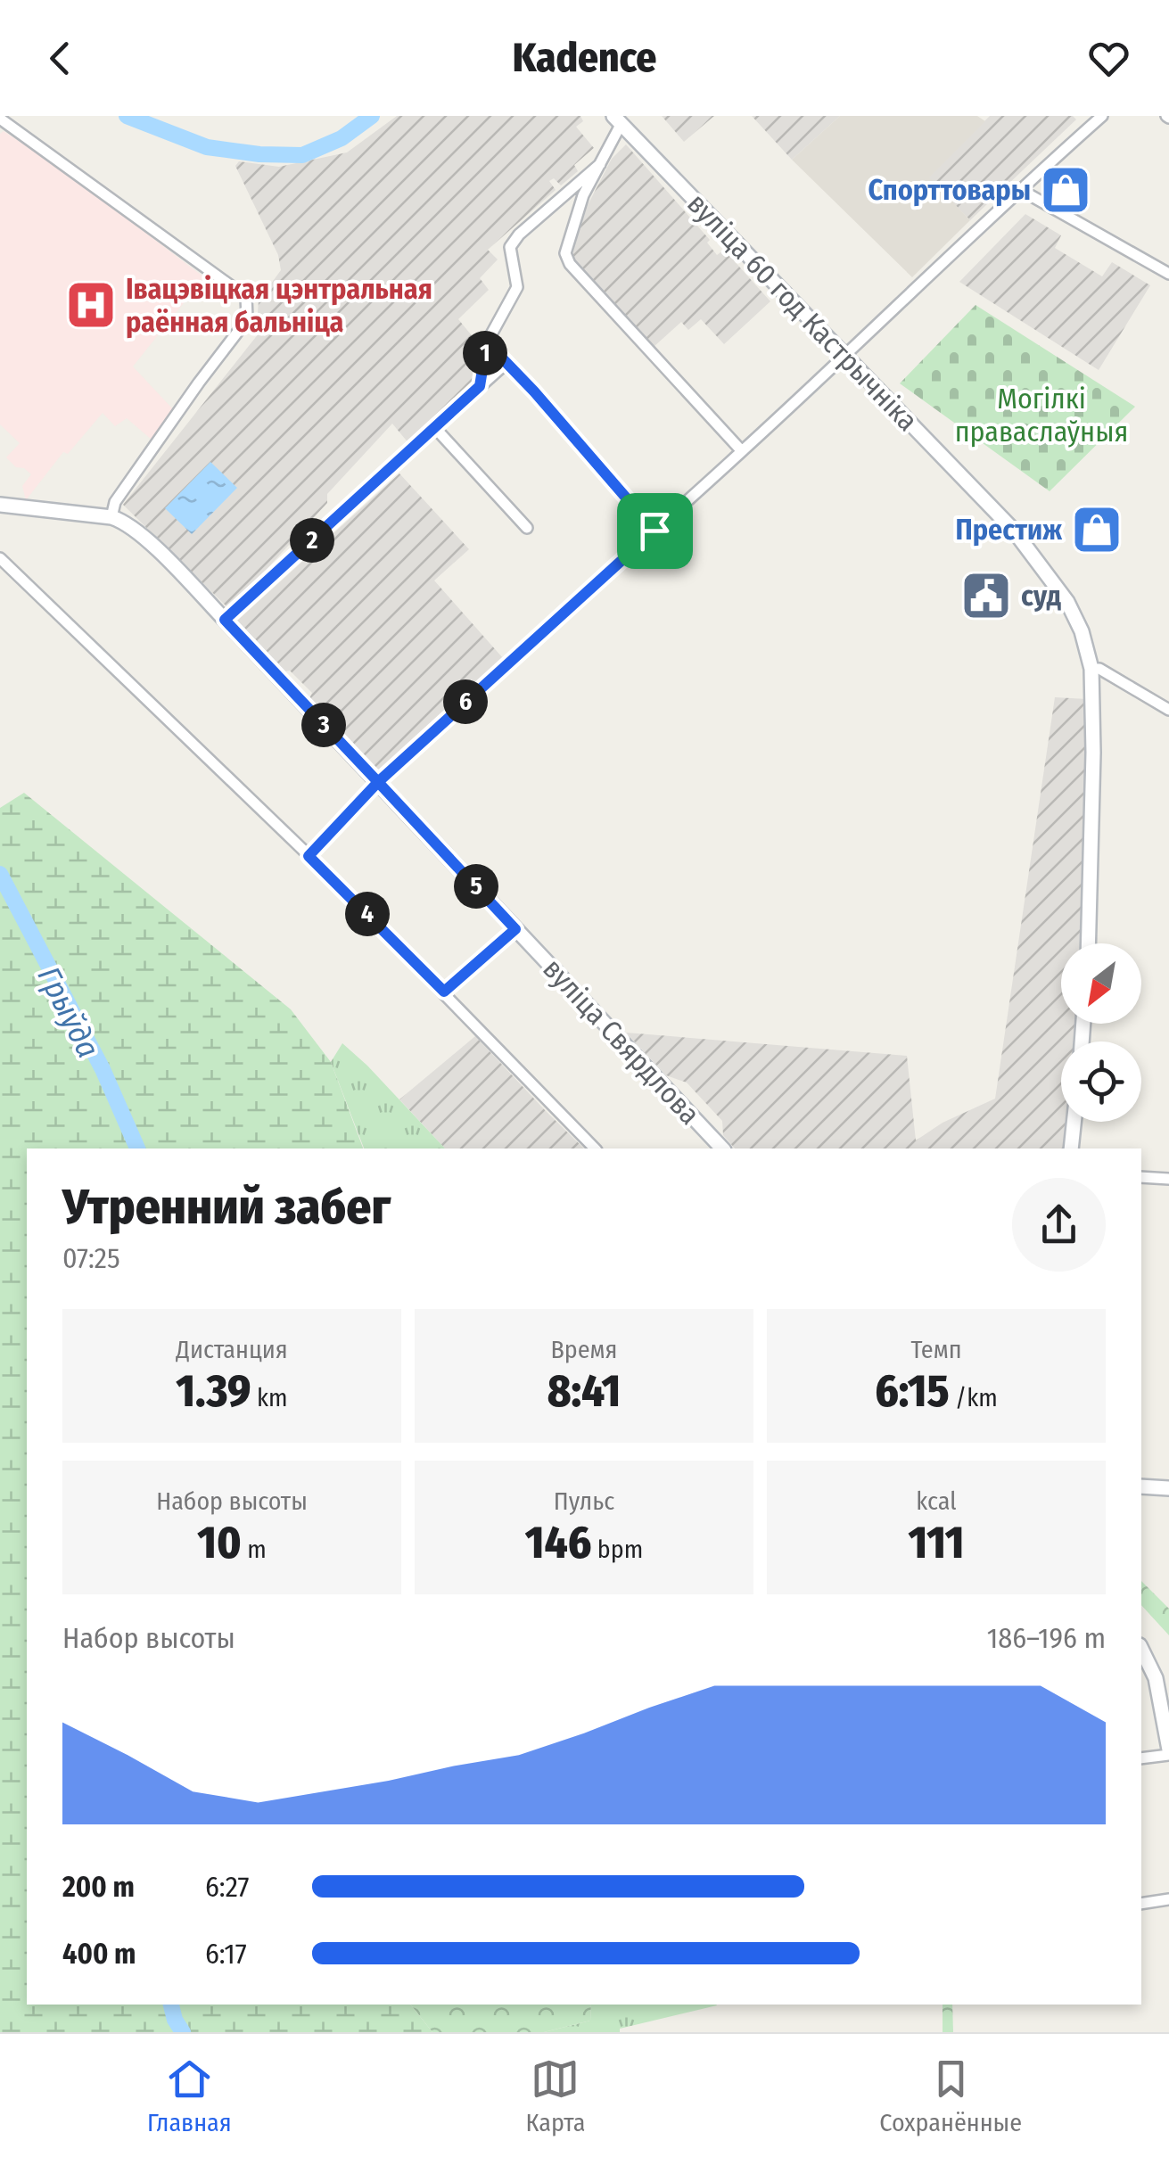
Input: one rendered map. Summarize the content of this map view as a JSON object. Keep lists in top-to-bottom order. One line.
{"streets":{"street":["вуліца 60 год Кастрычніка","вуліца Свярдлова"]},"water":["Грыўда"],"parks":["Могілкі праваслаўныя"],"places":{"shop":["Спорттовары","Престиж"],"hospital":["Івацэвіцкая цэнтральная раённая бальніца"],"public building":["суд"]},"north":"bottom left","page":{"header":"Kadence","pins":["1","2","6","3","5","4"],"heading":["Утренний забег","07:25"],"stats":[["Дистанция","1.39 km"],["Время","8:41"],["Темп","6:15 /km"],["Набор высоты","10 m"],["Пульс","146 bpm"],["kcal","111"]],"chart":["Набор высоты","186–196 m"],"list":[{"name":"200 m","note":"6:27"},{"name":"400 m","note":"6:17"}],"tabs":["Главная","Карта","Сохранённые"]}}
